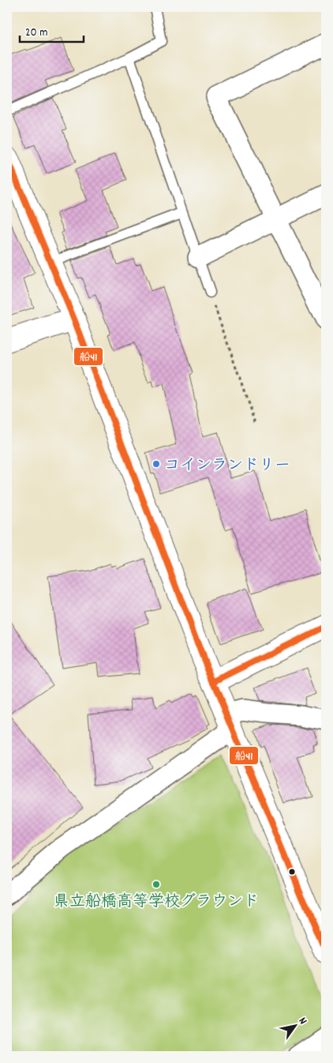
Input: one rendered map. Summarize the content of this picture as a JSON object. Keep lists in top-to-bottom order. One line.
{"places":["コインランドリー","県立船橋高等学校グラウンド"],"lines":["transit line 船41"],"scale_bar":"20 m","north":"top right"}
